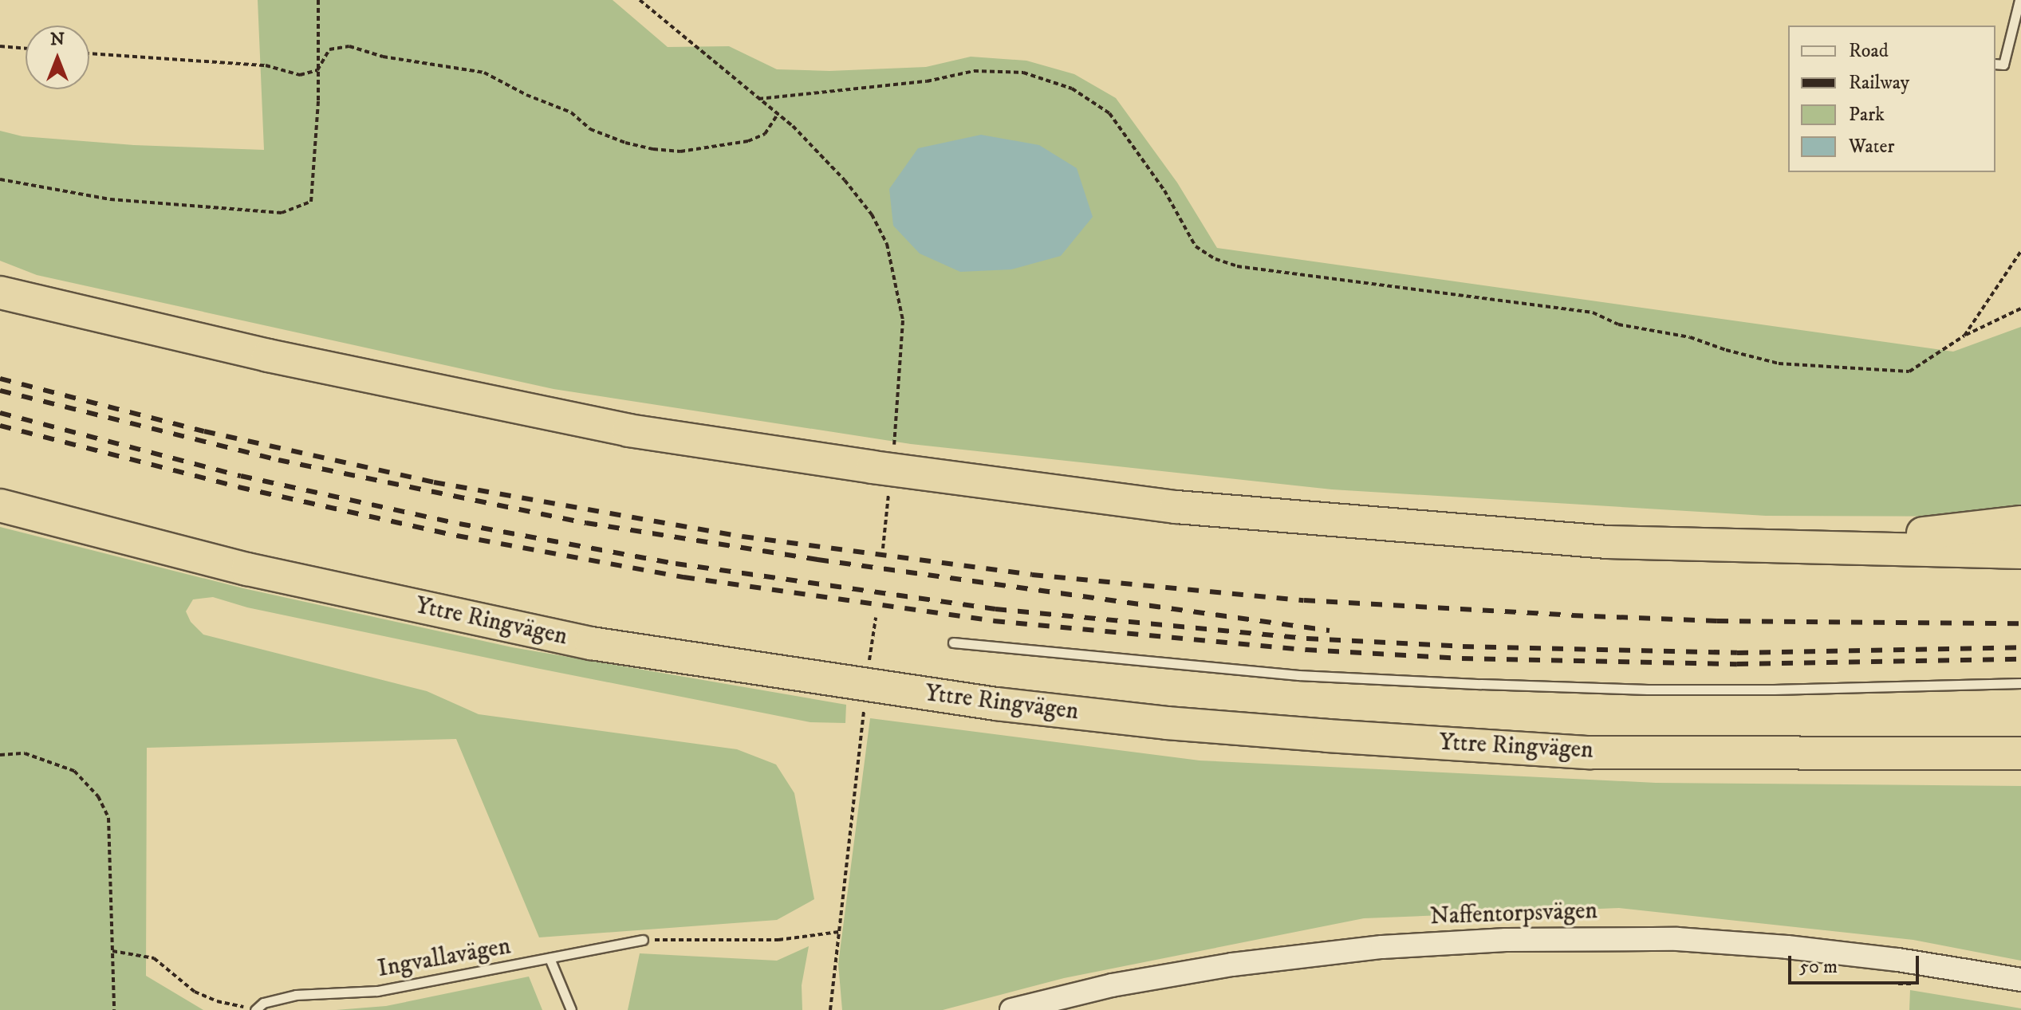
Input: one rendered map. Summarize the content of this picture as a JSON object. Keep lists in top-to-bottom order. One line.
{"streets":{"highway":["Yttre Ringvägen"],"street":["Naffentorpsvägen"],"lane":["Ingvallavägen"]},"legend":["Road","Railway","Park","Water"],"scale_bar":"50 m","north":"top"}
